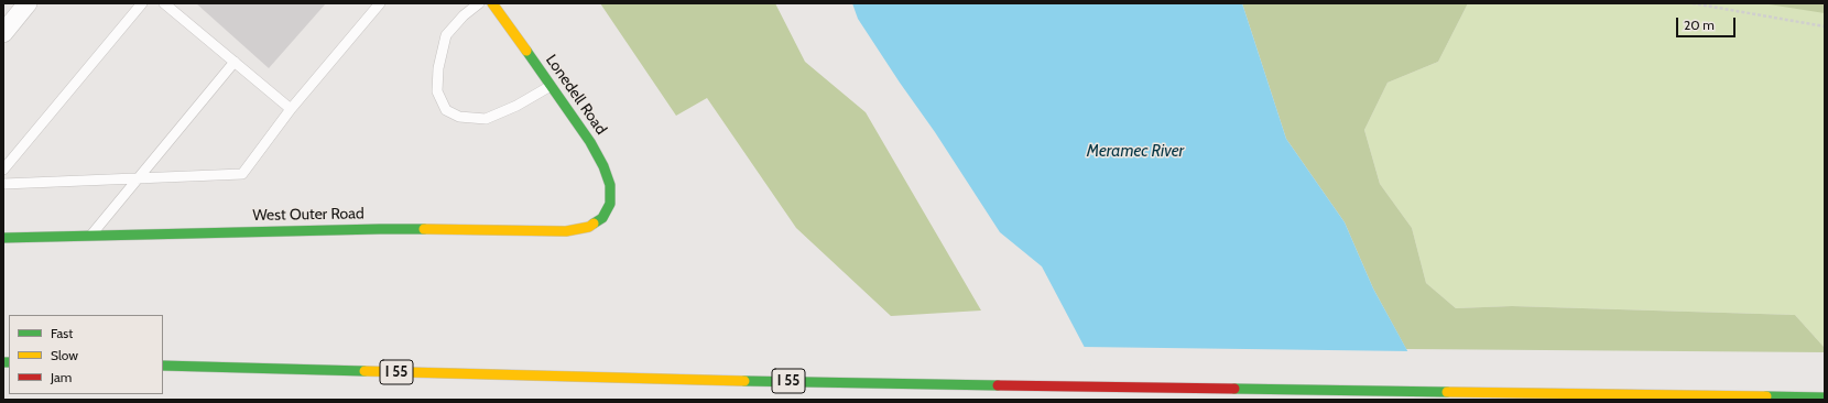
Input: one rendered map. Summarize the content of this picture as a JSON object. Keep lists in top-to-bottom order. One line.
{"streets":{"main road":["Lonedell Road","West Outer Road","I 55"]},"crossings":[["Lonedell Road","West Outer Road"]],"water":["Meramec River"],"legend":["Fast","Slow","Jam"],"scale_bar":"20 m"}
